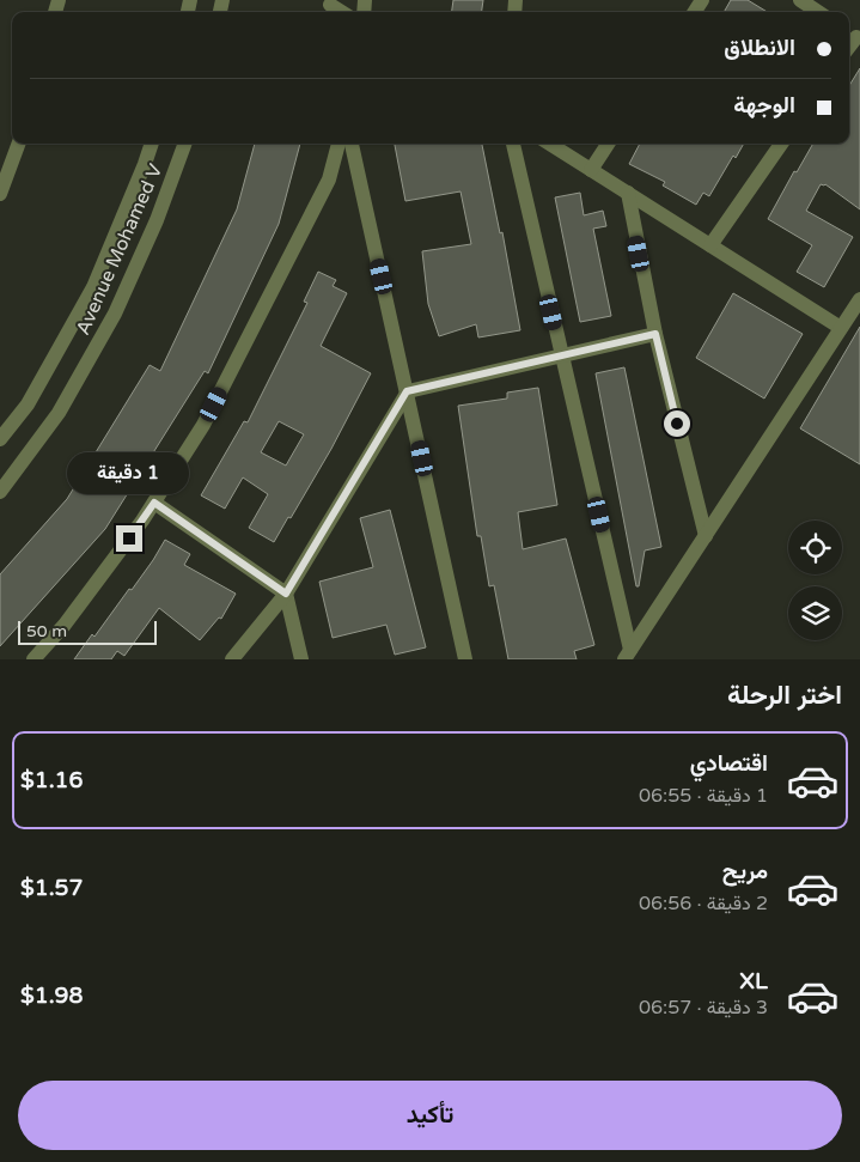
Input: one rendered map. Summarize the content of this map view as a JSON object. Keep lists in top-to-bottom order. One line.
{"streets":{"street":["Avenue Mohamed V"]},"scale_bar":"50 m","page":{"banner":["الانطلاق","الوجهة"],"bubble":"1 دقيقة","scale":"50 m","heading":"اختر الرحلة","list":[{"name":"اقتصادي","note":"1 دقيقة · 06:55","value":"$1.16"},{"name":"مريح","note":"2 دقيقة · 06:56","value":"$1.57"},{"name":"XL","note":"3 دقيقة · 06:57","value":"$1.98"}],"buttons":"تأكيد"}}
